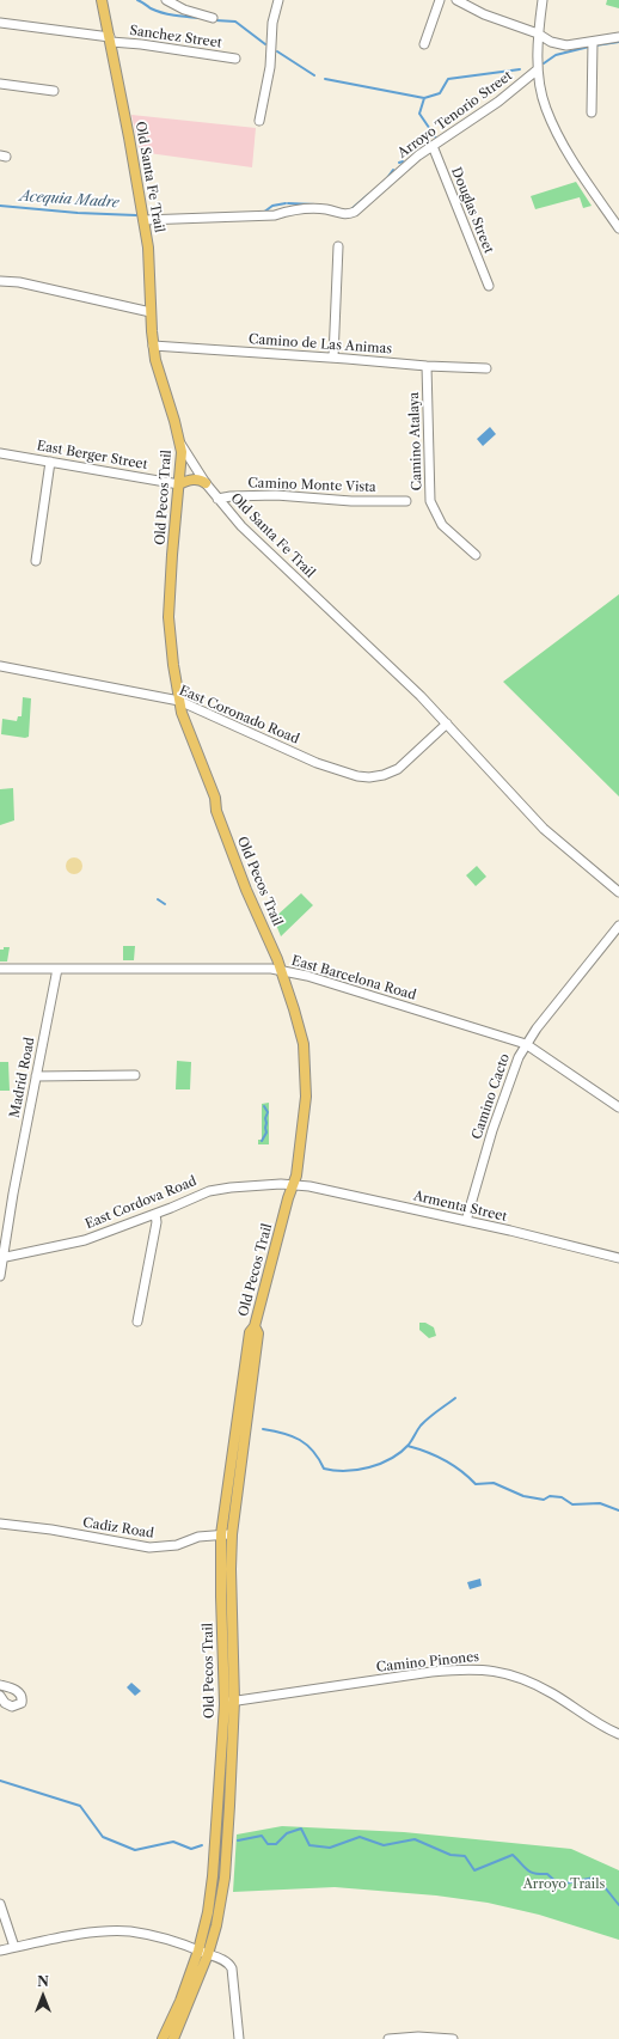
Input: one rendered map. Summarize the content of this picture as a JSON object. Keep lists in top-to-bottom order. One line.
{"streets":{"main road":["Old Santa Fe Trail","Old Pecos Trail"],"street":["Sanchez Street","Arroyo Tenorio Street","Douglas Street","Camino de Las Animas","Camino Atalaya","East Berger Street","Camino Monte Vista","East Coronado Road","East Barcelona Road","Madrid Road","Camino Cacto","East Cordova Road","Armenta Street","Cadiz Road","Camino Pinones"]},"crossings":[["Sanchez Street","Old Santa Fe Trail"],["Arroyo Tenorio Street","Old Santa Fe Trail"],["Arroyo Tenorio Street","Douglas Street"],["Old Santa Fe Trail","Camino de Las Animas"],["Old Santa Fe Trail","Camino Monte Vista"],["Old Santa Fe Trail","Old Pecos Trail"],["Old Santa Fe Trail","East Coronado Road"],["Camino de Las Animas","Camino Atalaya"],["East Berger Street","Old Pecos Trail"],["Old Pecos Trail","East Coronado Road"],["Old Pecos Trail","East Barcelona Road"],["Old Pecos Trail","East Cordova Road"],["Old Pecos Trail","Armenta Street"],["Old Pecos Trail","Cadiz Road"],["Old Pecos Trail","Camino Pinones"],["East Barcelona Road","Madrid Road"],["East Barcelona Road","Camino Cacto"],["Madrid Road","East Cordova Road"],["Camino Cacto","Armenta Street"],["East Cordova Road","Armenta Street"]],"water":["Acequia Madre"],"parks":["Arroyo Trails"],"north":"top"}
